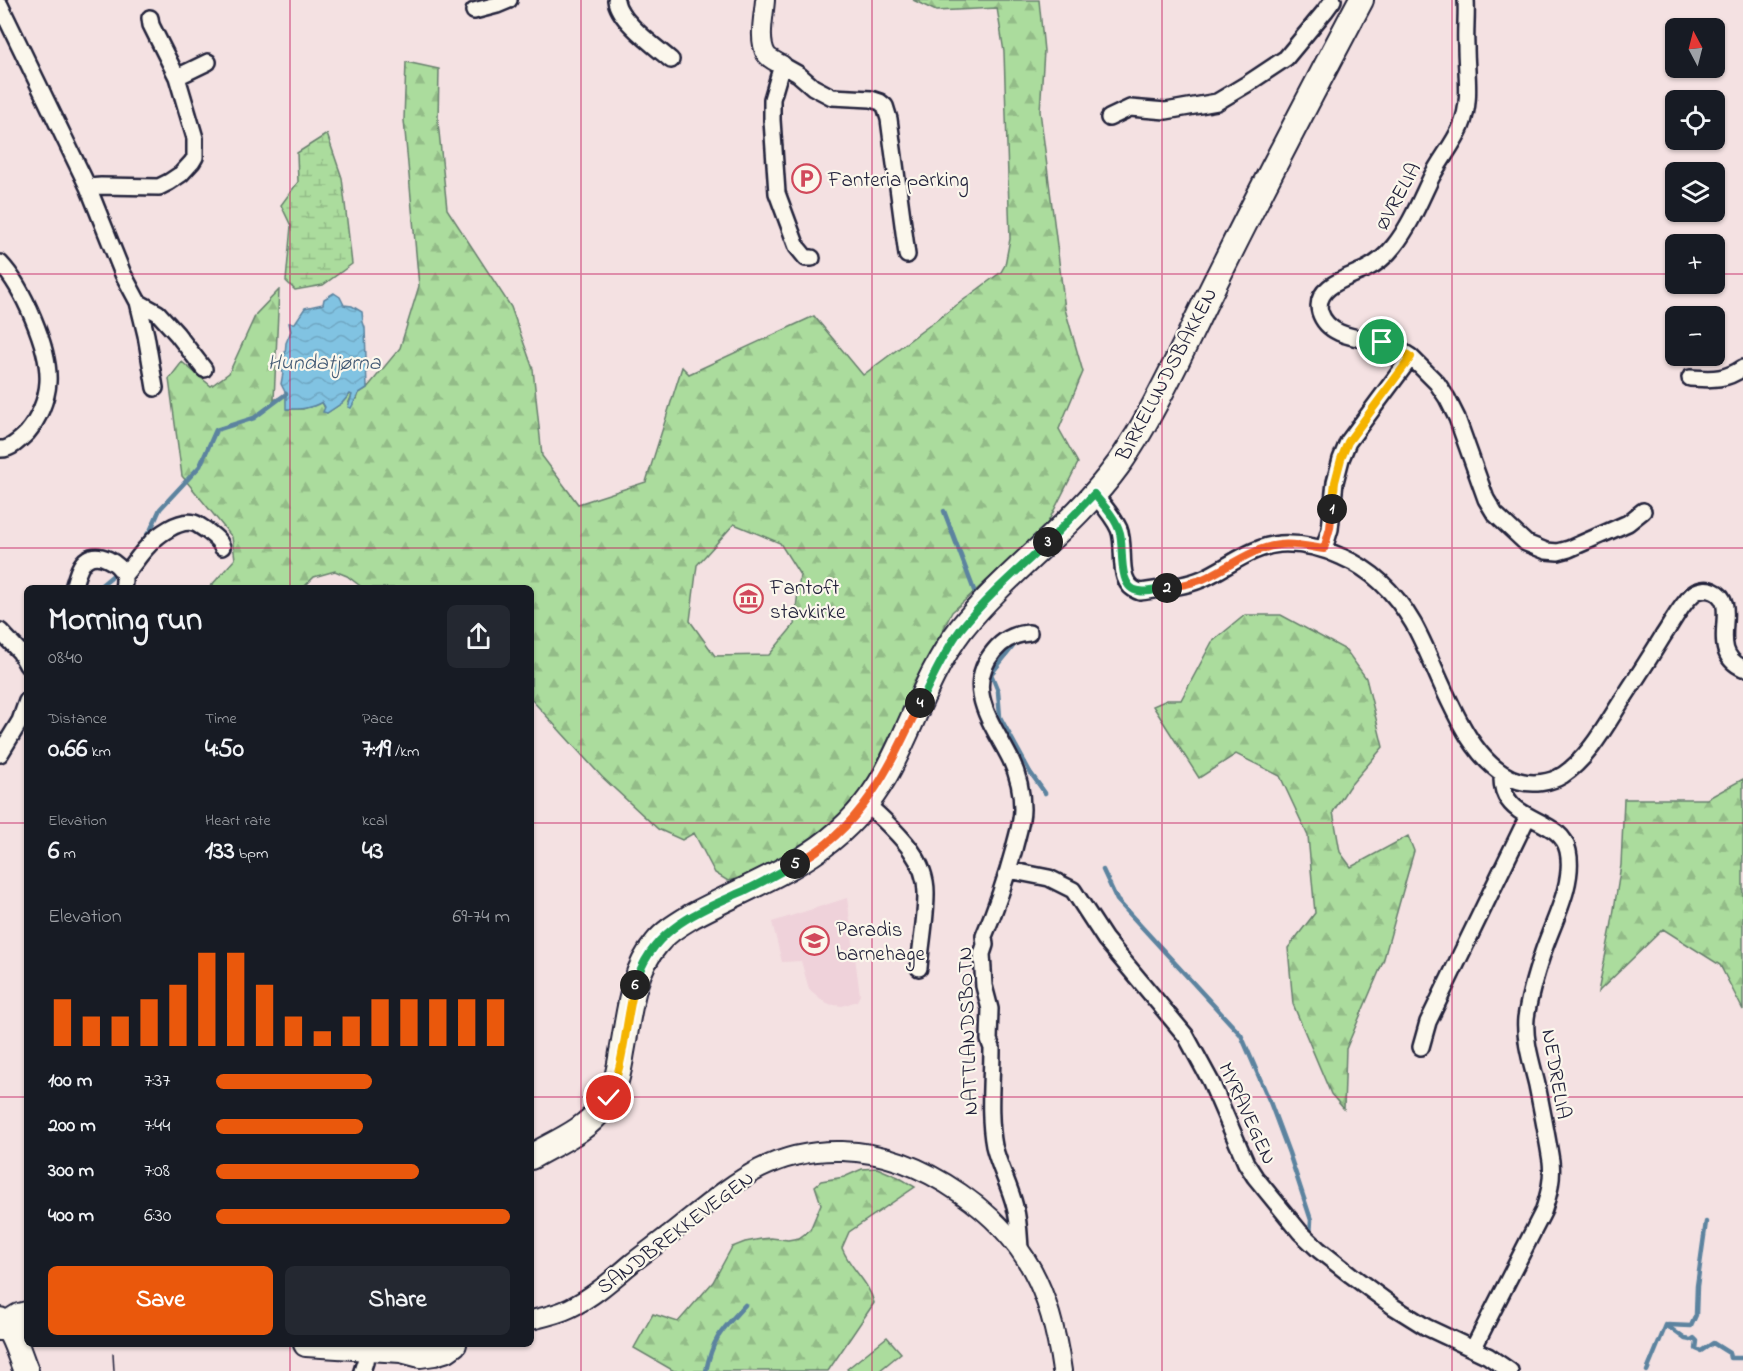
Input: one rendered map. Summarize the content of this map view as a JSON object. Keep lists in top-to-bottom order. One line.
{"streets":{"main road":["BIRKELUNDSBAKKEN"],"street":["ØVRELIA","NATTLANDSBOTN","NEDRELIA","MYRAVEGEN","SANDBREKKEVEGEN"]},"crossings":[["BIRKELUNDSBAKKEN","NEDRELIA"],["NATTLANDSBOTN","MYRAVEGEN"],["NATTLANDSBOTN","SANDBREKKEVEGEN"],["NEDRELIA","MYRAVEGEN"]],"water":["Hundatjørna"],"places":{"parking":["Fanteria parking"],"museum":["Fantoft stavkirke"],"school or university":["Paradis barnehage"]},"north":"top","page":{"map_buttons":["+","−"],"pins":["1","3","2","4","5","6"],"heading":["Morning run","08:40"],"stats":[["Distance","0.66 km"],["Time","4:50"],["Pace","7:19 /km"],["Elevation","6 m"],["Heart rate","133 bpm"],["kcal","43"]],"chart":["Elevation","69–74 m"],"list":[{"name":"100 m","note":"7:37"},{"name":"200 m","note":"7:44"},{"name":"300 m","note":"7:08"},{"name":"400 m","note":"6:30"}],"buttons":["Save","Share"]}}
